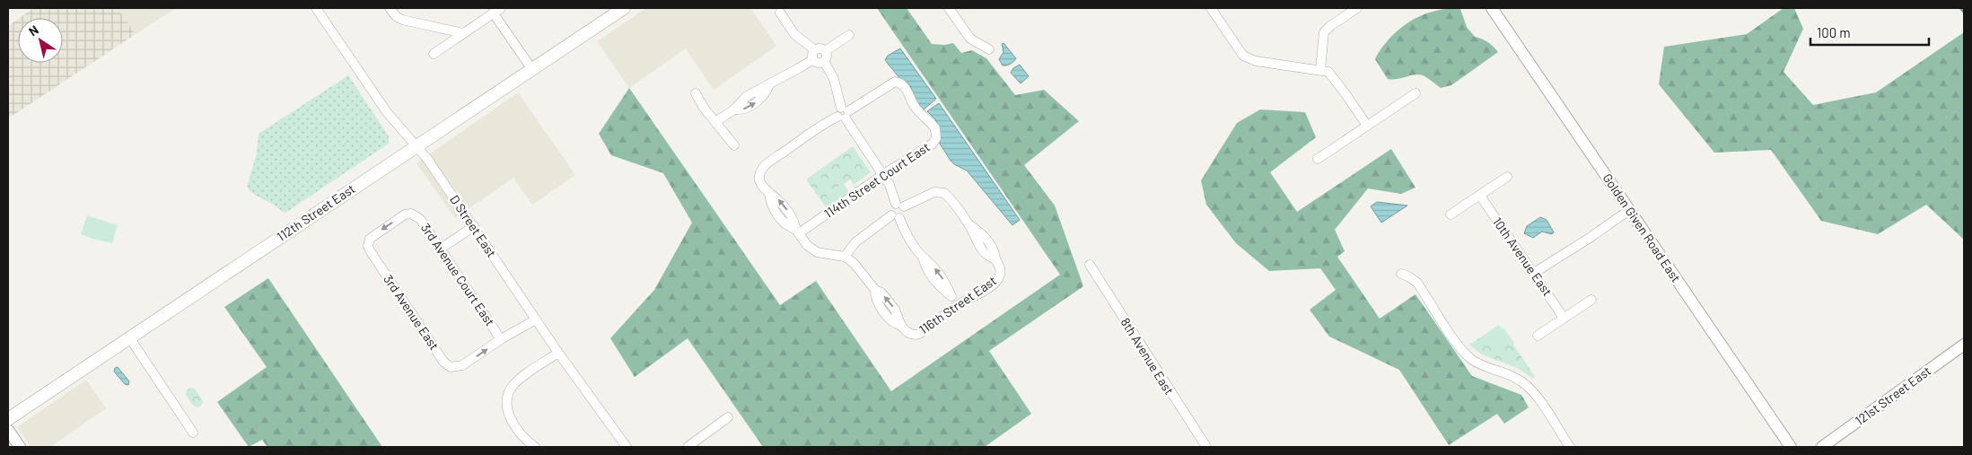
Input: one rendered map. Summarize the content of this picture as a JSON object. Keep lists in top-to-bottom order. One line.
{"streets":{"main road":["112th Street East"],"street":["114th Street Court East","D Street East","Golden Given Road East","10th Avenue East","3rd Avenue Court East","116th Street East","3rd Avenue East","8th Avenue East","121st Street East"]},"crossings":[["112th Street East","D Street East"],["3rd Avenue Court East","3rd Avenue East"]],"scale_bar":"100 m","north":"top left"}
